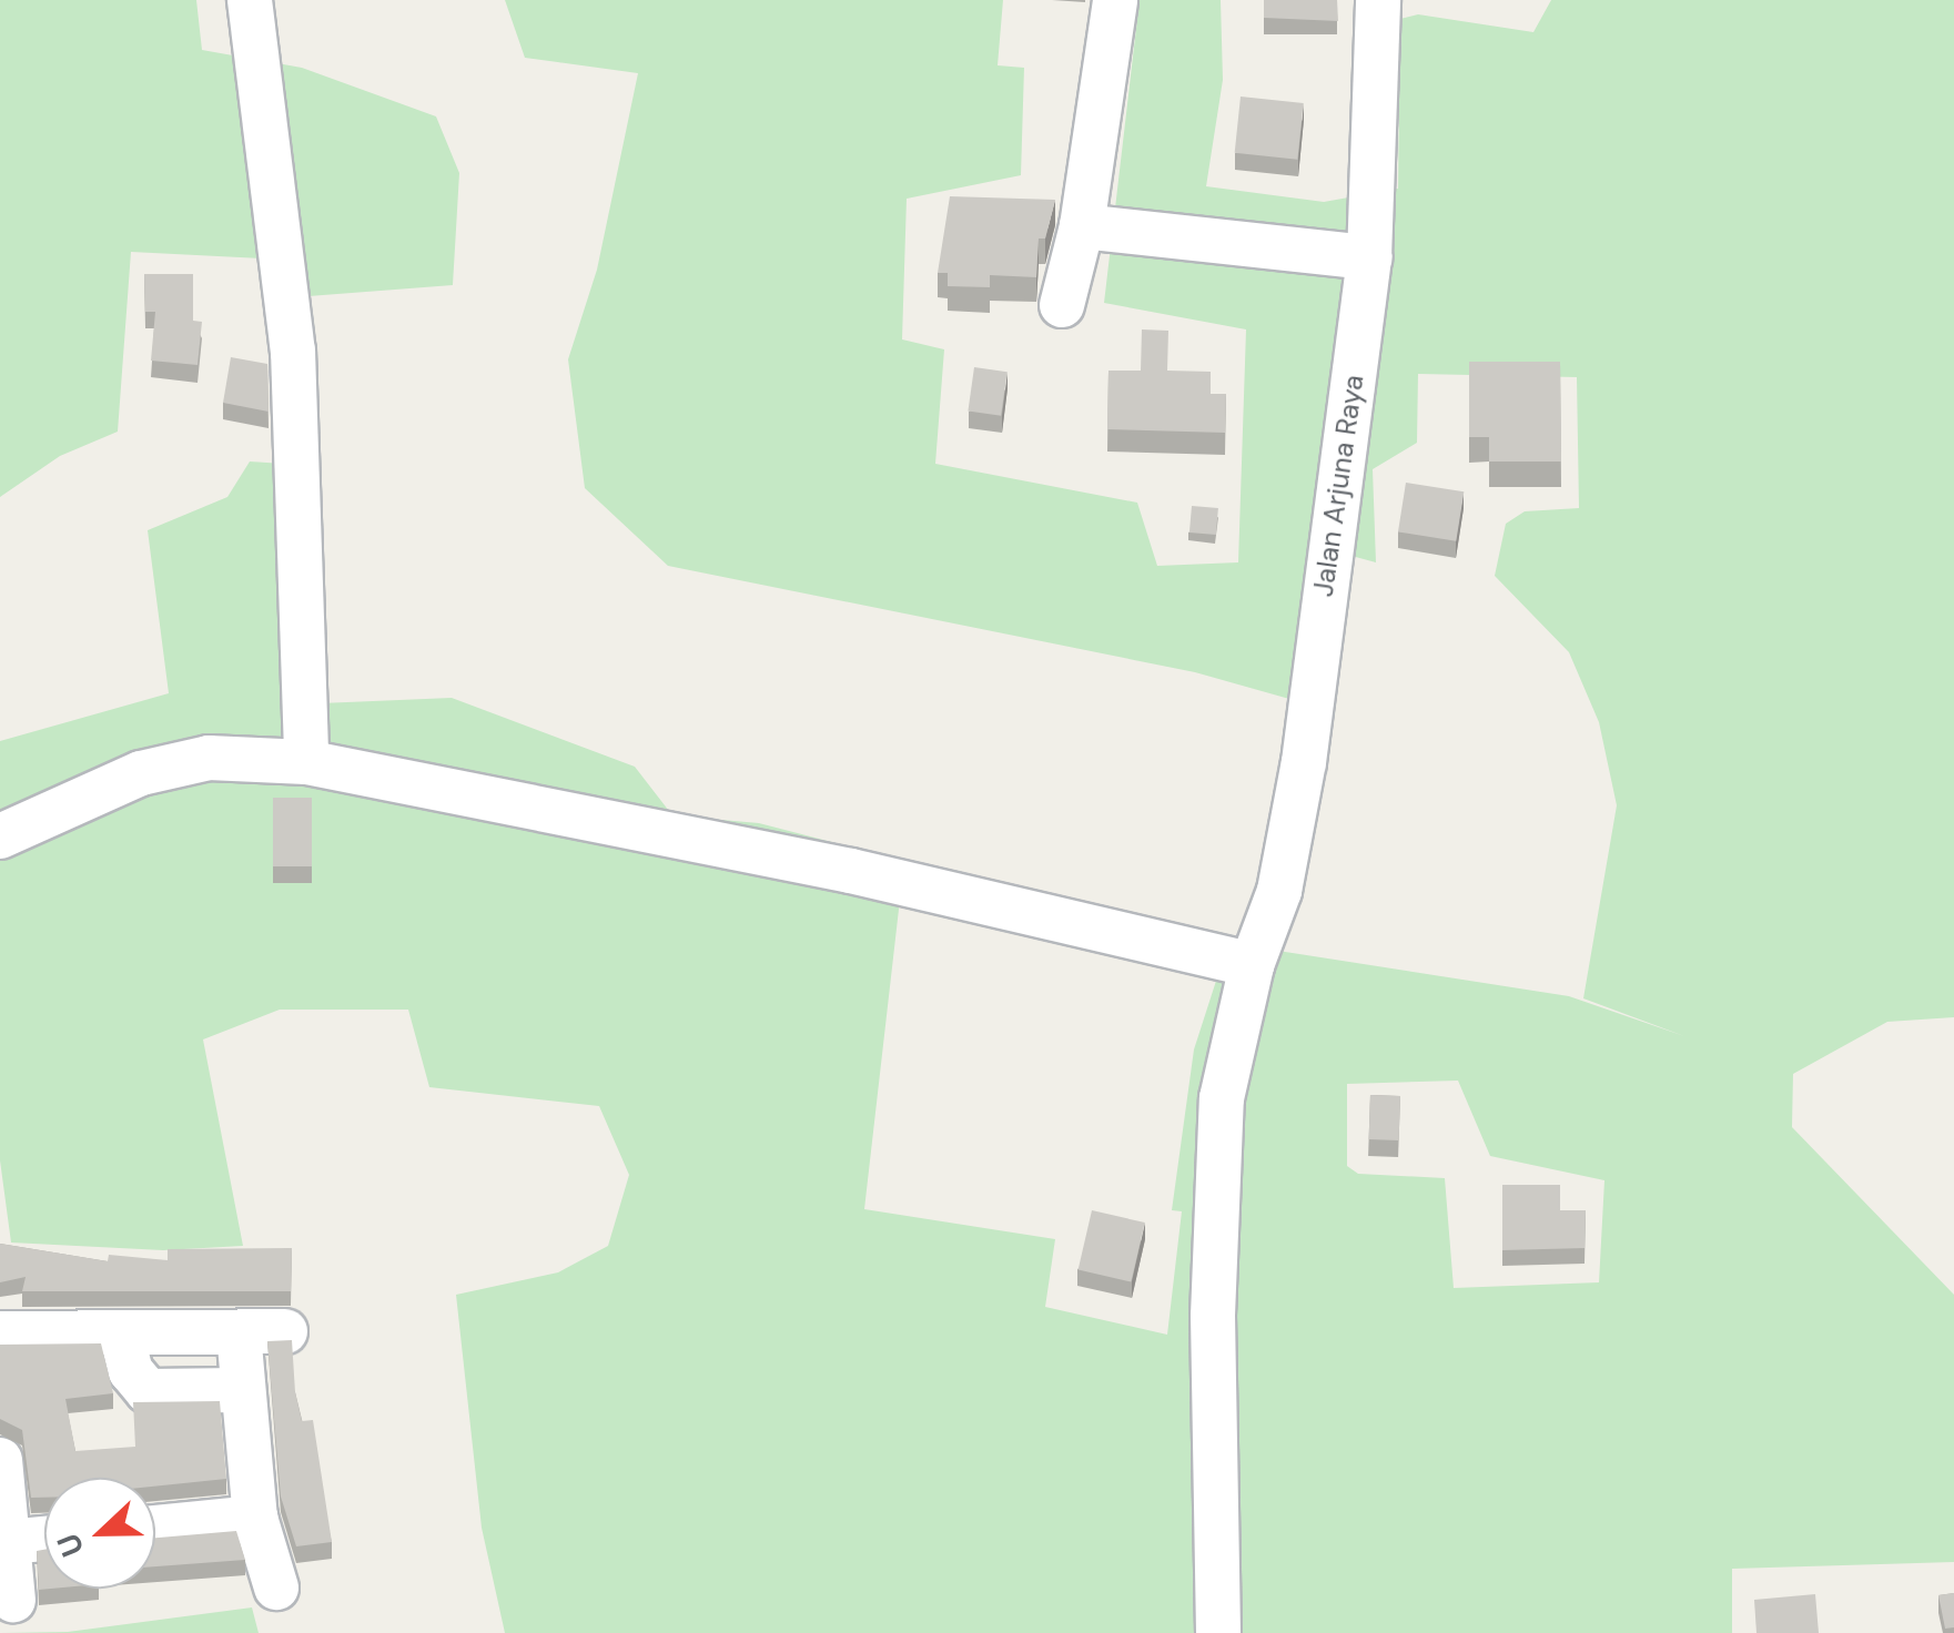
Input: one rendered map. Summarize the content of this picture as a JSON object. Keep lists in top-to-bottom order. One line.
{"streets":{"street":["Jalan Arjuna Raya"]},"north":"left"}
